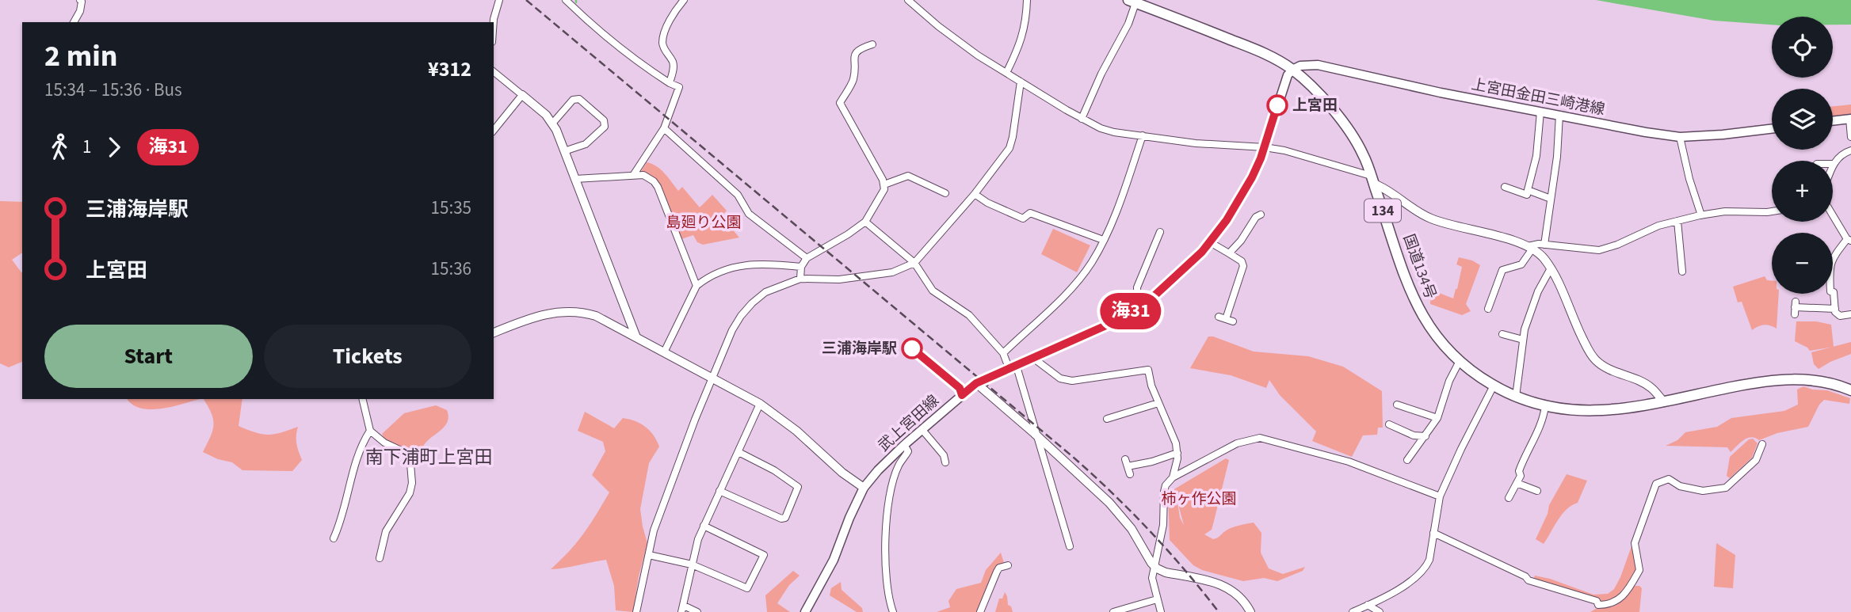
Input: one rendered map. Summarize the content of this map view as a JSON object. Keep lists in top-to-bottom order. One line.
{"streets":{"highway":["134","国道134号"],"main road":["上宮田金田三崎港線","武上宮田線"]},"crossings":[["上宮田金田三崎港線","国道134号"],["上宮田金田三崎港線","武上宮田線"],["国道134号","武上宮田線"]],"districts":["南下浦町上宮田"],"parks":["島廻り公園","柿ヶ作公園"],"places":["上宮田","三浦海岸駅"],"lines":["bus line 海31"],"page":{"on_map":"海31","map_buttons":["+","−"],"heading":["2 min","15:34 – 15:36 · Bus","¥312"],"legs":["1","海31"],"list":[{"name":"三浦海岸駅","value":"15:35"},{"name":"上宮田","value":"15:36"}],"buttons":["Start","Tickets"]}}
